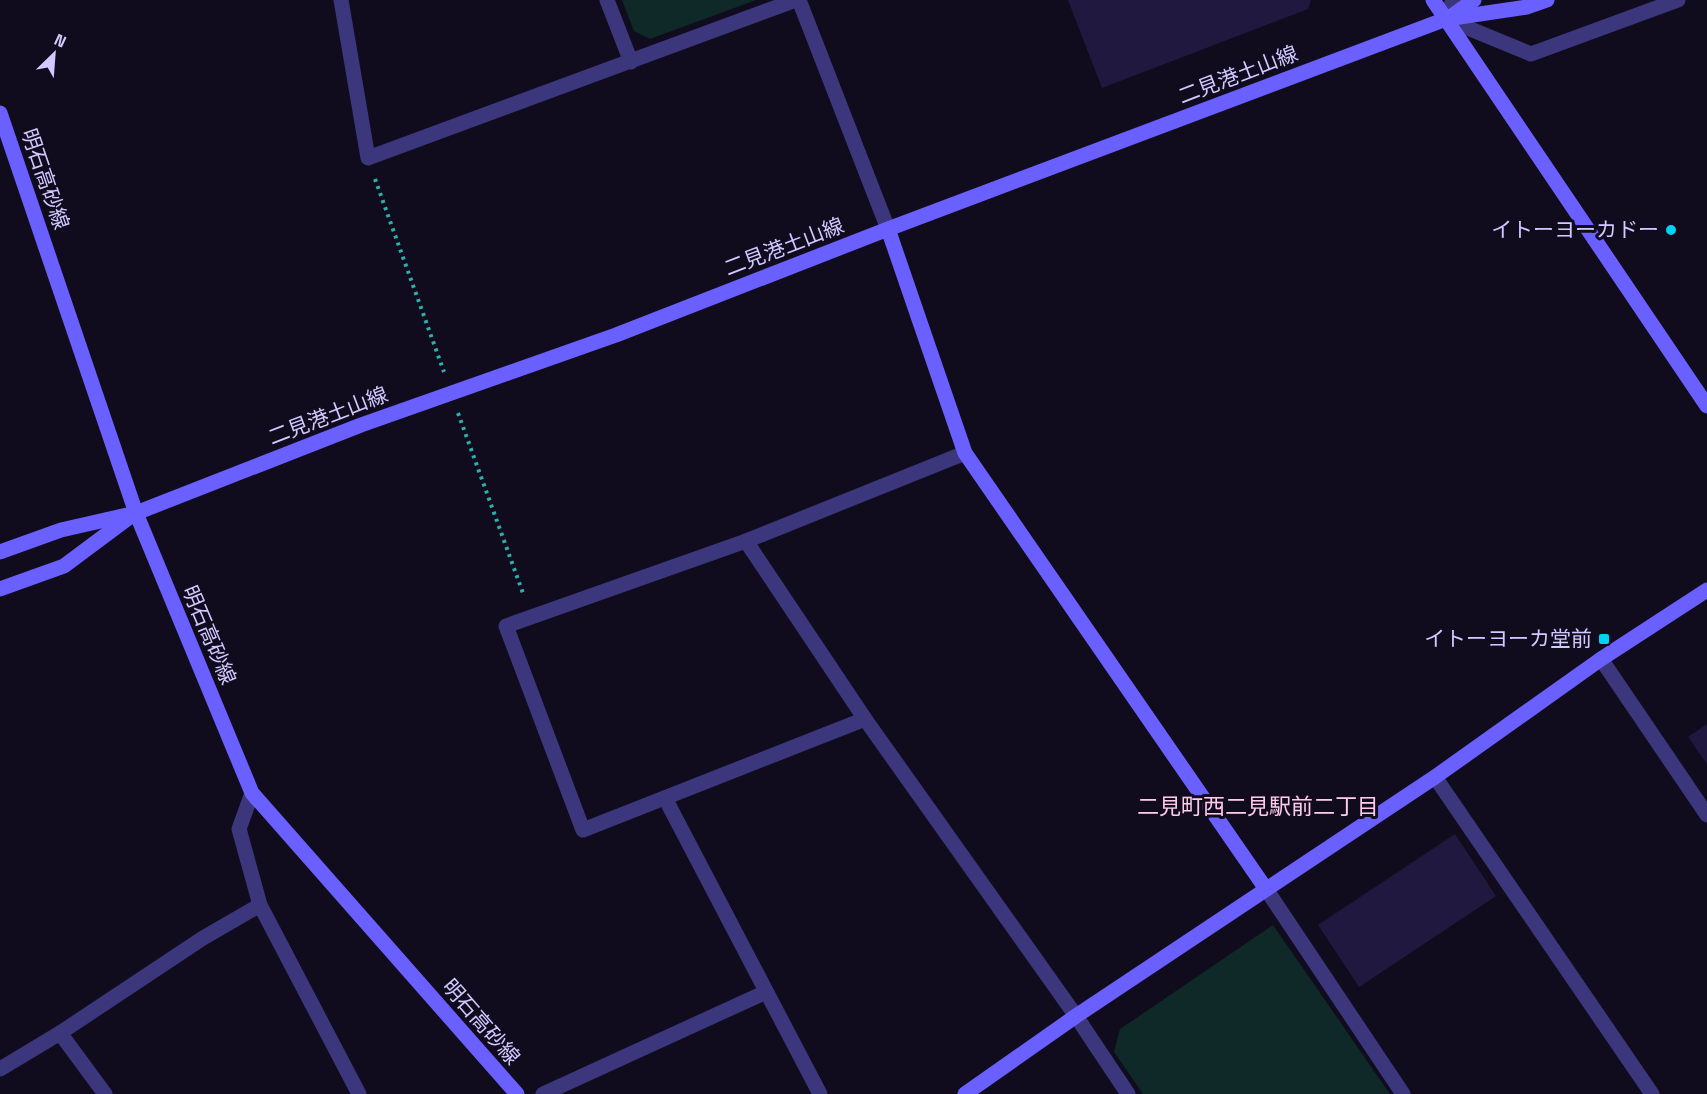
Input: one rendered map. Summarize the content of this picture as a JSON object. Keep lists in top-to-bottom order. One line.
{"streets":{"main road":["二見港土山線","明石高砂線"]},"crossings":[["二見港土山線","明石高砂線"]],"districts":["二見町西二見駅前二丁目"],"places":{"other":["イトーヨーカドー"],"transit":["イトーヨーカ堂前"]},"north":"top right"}
